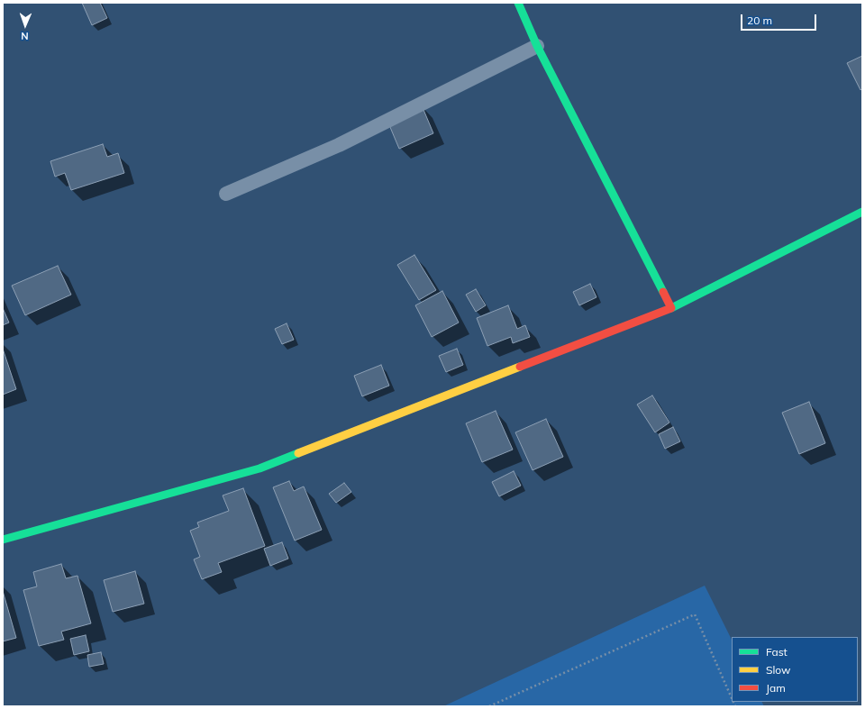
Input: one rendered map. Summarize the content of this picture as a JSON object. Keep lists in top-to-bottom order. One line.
{"legend":["Fast","Slow","Jam"],"scale_bar":"20 m","north":"bottom"}
